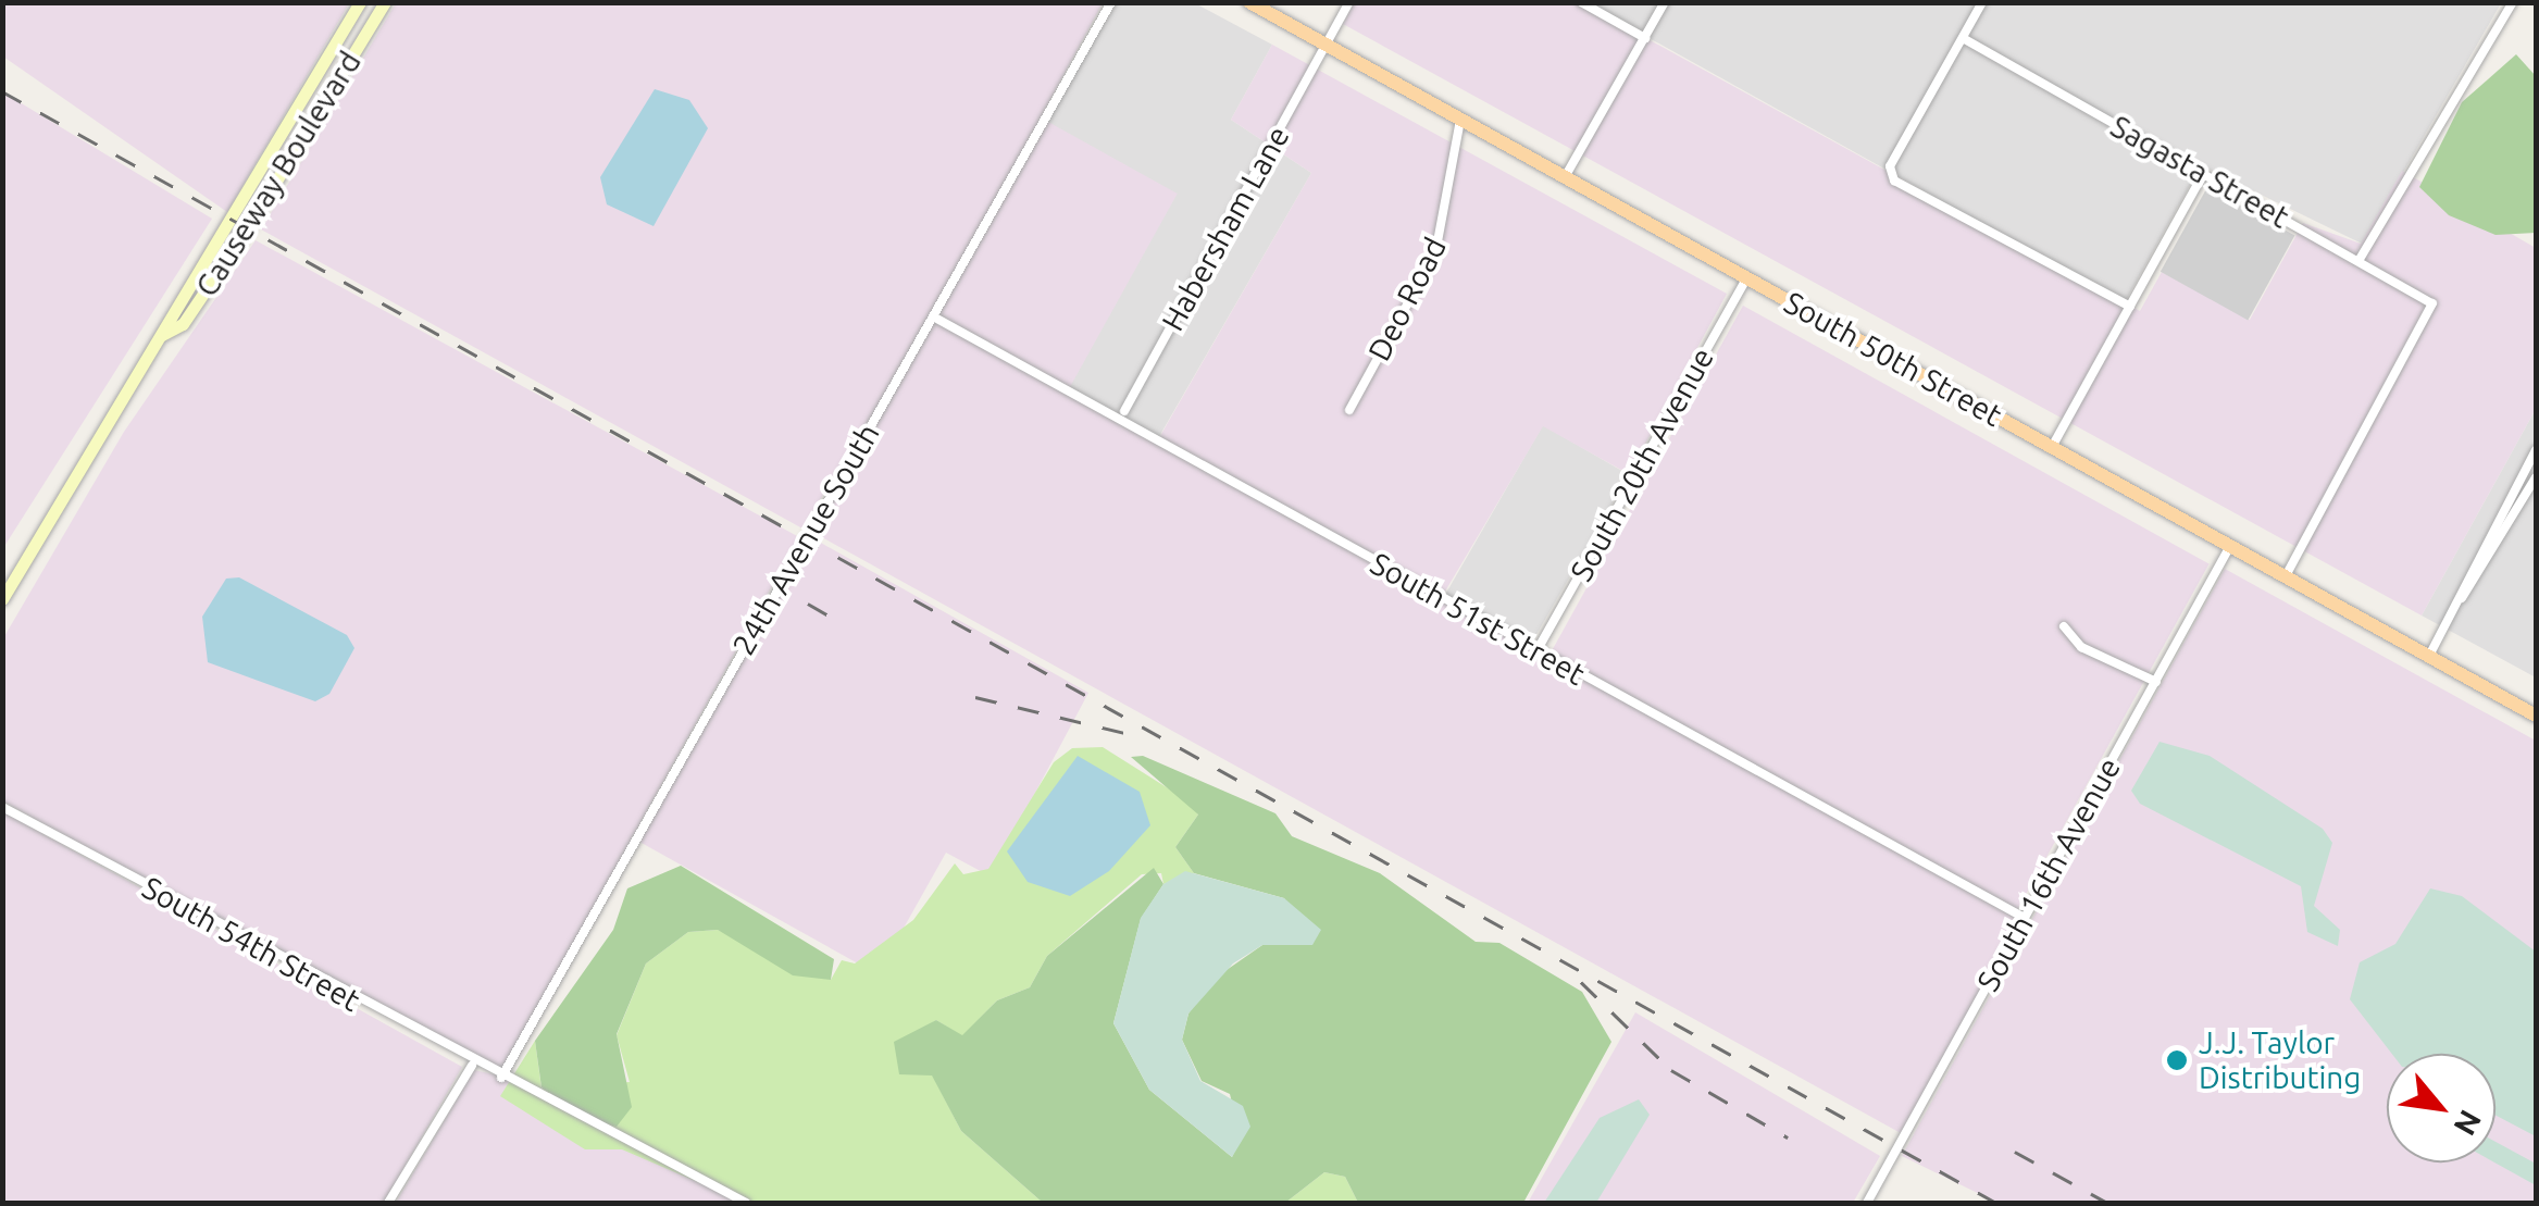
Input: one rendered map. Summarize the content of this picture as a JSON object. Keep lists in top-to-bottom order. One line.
{"streets":{"main road":["Causeway Boulevard","South 50th Street"],"street":["Sagasta Street","Habersham Lane","Deo Road","South 20th Avenue","24th Avenue South","South 51st Street","South 16th Avenue","South 54th Street"]},"crossings":[["Sagasta Street","South 50th Street"],["Habersham Lane","South 50th Street"],["Deo Road","South 50th Street"],["South 50th Street","South 20th Avenue"],["South 50th Street","South 16th Avenue"],["South 20th Avenue","South 51st Street"],["24th Avenue South","South 51st Street"],["24th Avenue South","South 54th Street"],["South 51st Street","South 16th Avenue"]],"places":["J.J. Taylor Distributing"],"north":"bottom right"}
